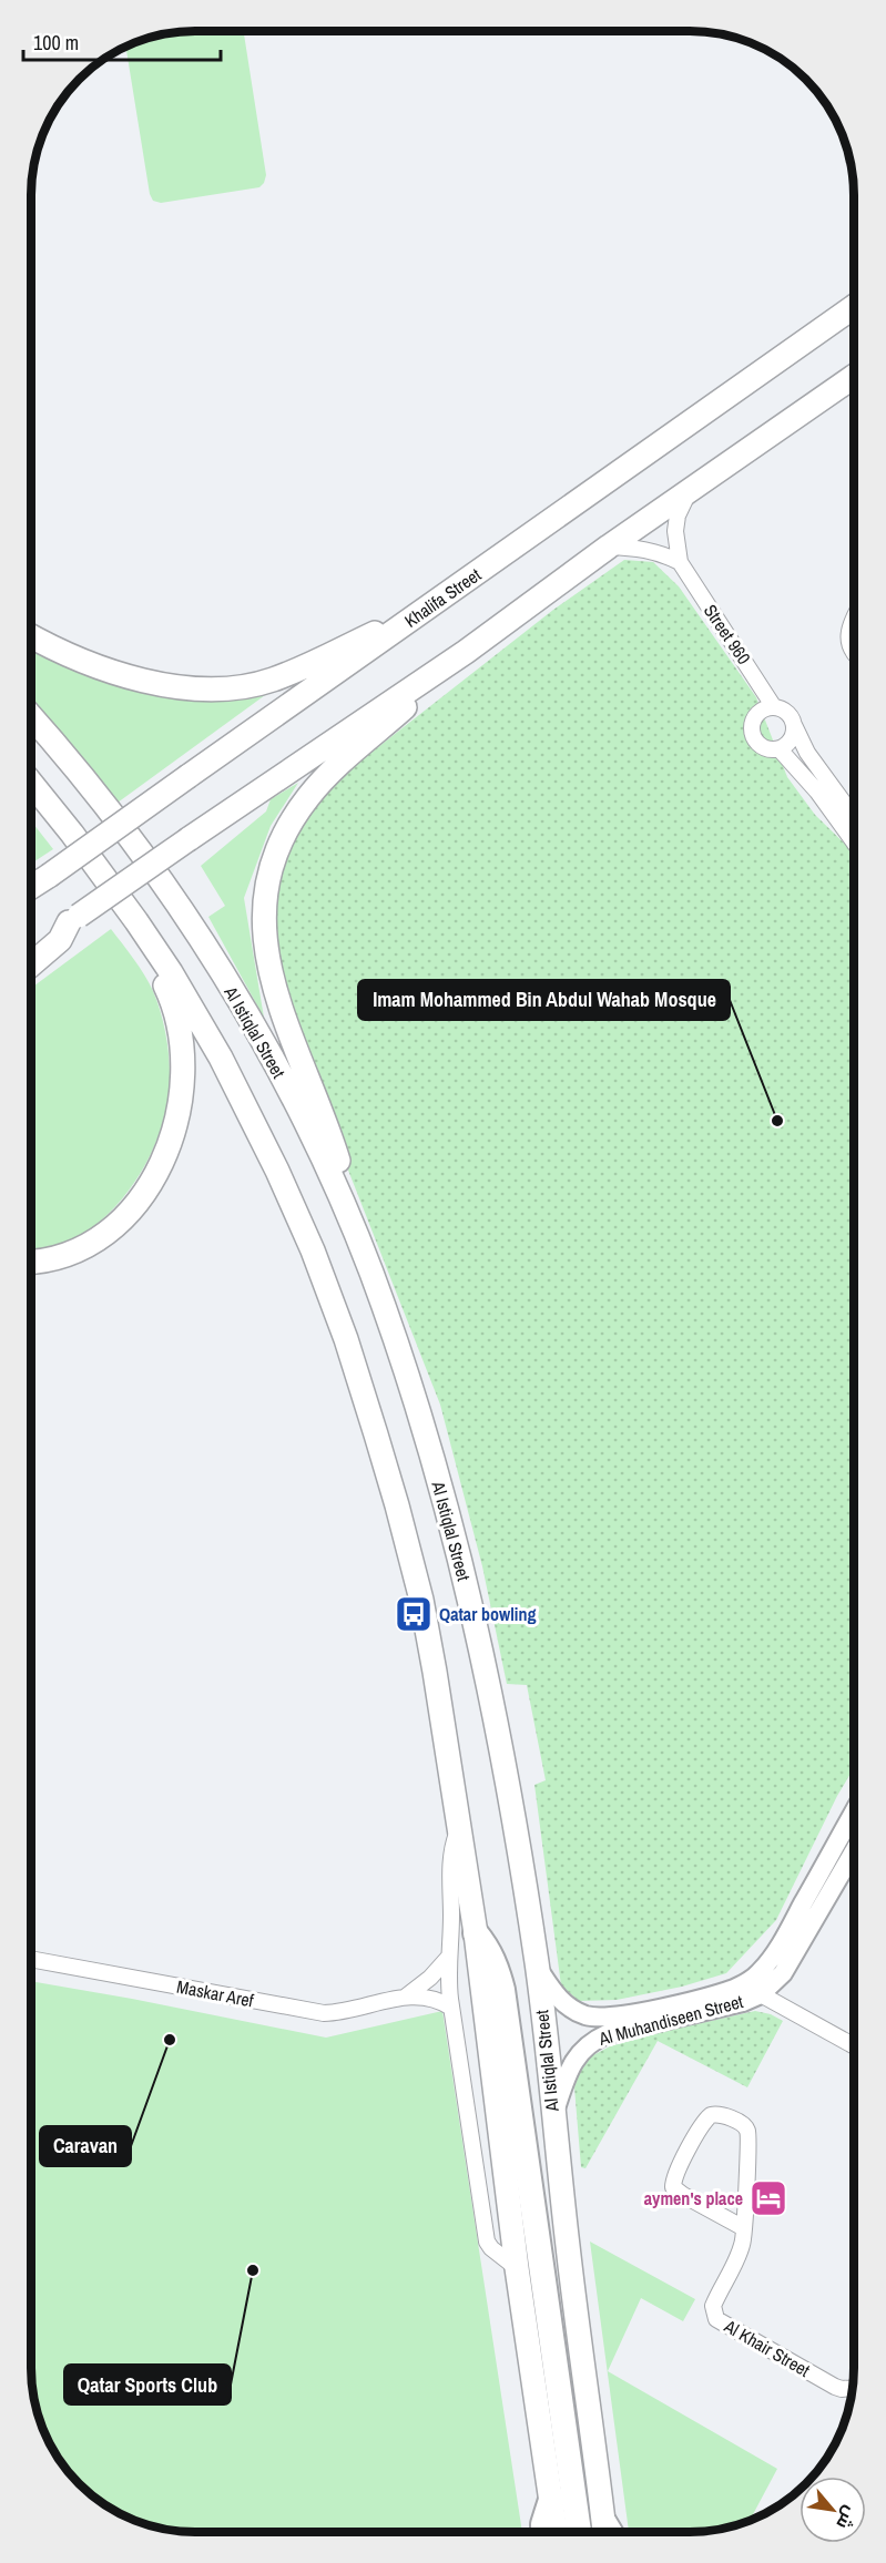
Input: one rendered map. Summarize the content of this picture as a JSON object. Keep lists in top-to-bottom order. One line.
{"streets":{"main road":["Khalifa Street","Al Istiqlal Street"],"street":["Street 960","Maskar Aref","Al Muhandiseen Street","Al Khair Street"]},"crossings":[["Al Istiqlal Street","Al Muhandiseen Street"]],"places":{"other":["Imam Mohammed Bin Abdul Wahab Mosque","Caravan","Qatar Sports Club"],"bus stop":["Qatar bowling"],"hotel":["aymen's place"]},"scale_bar":"100 m","north":"bottom right"}
